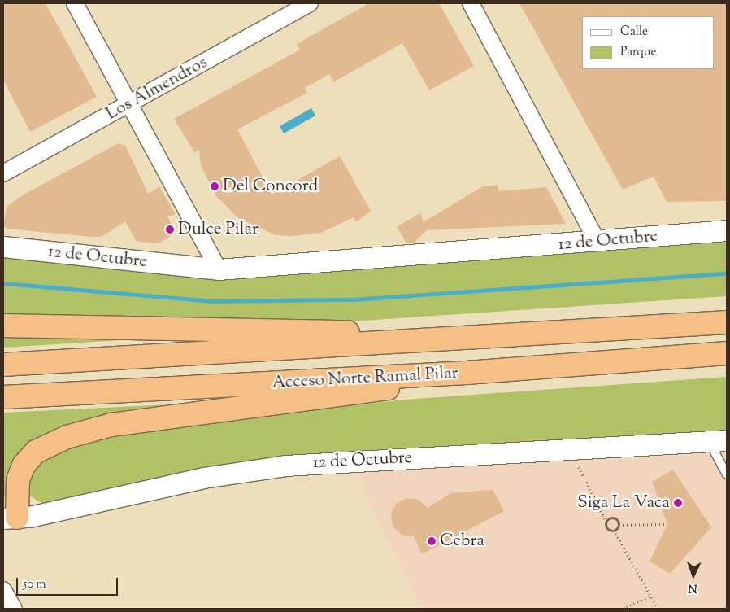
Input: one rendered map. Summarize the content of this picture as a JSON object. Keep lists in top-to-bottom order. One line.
{"streets":{"highway":["Acceso Norte Ramal Pilar"],"street":["Los Almendros","12 de Octubre"]},"places":["Del Concord","Dulce Pilar","Siga La Vaca","Cebra"],"legend":["Calle","Parque"],"scale_bar":"50 m","north":"bottom"}
